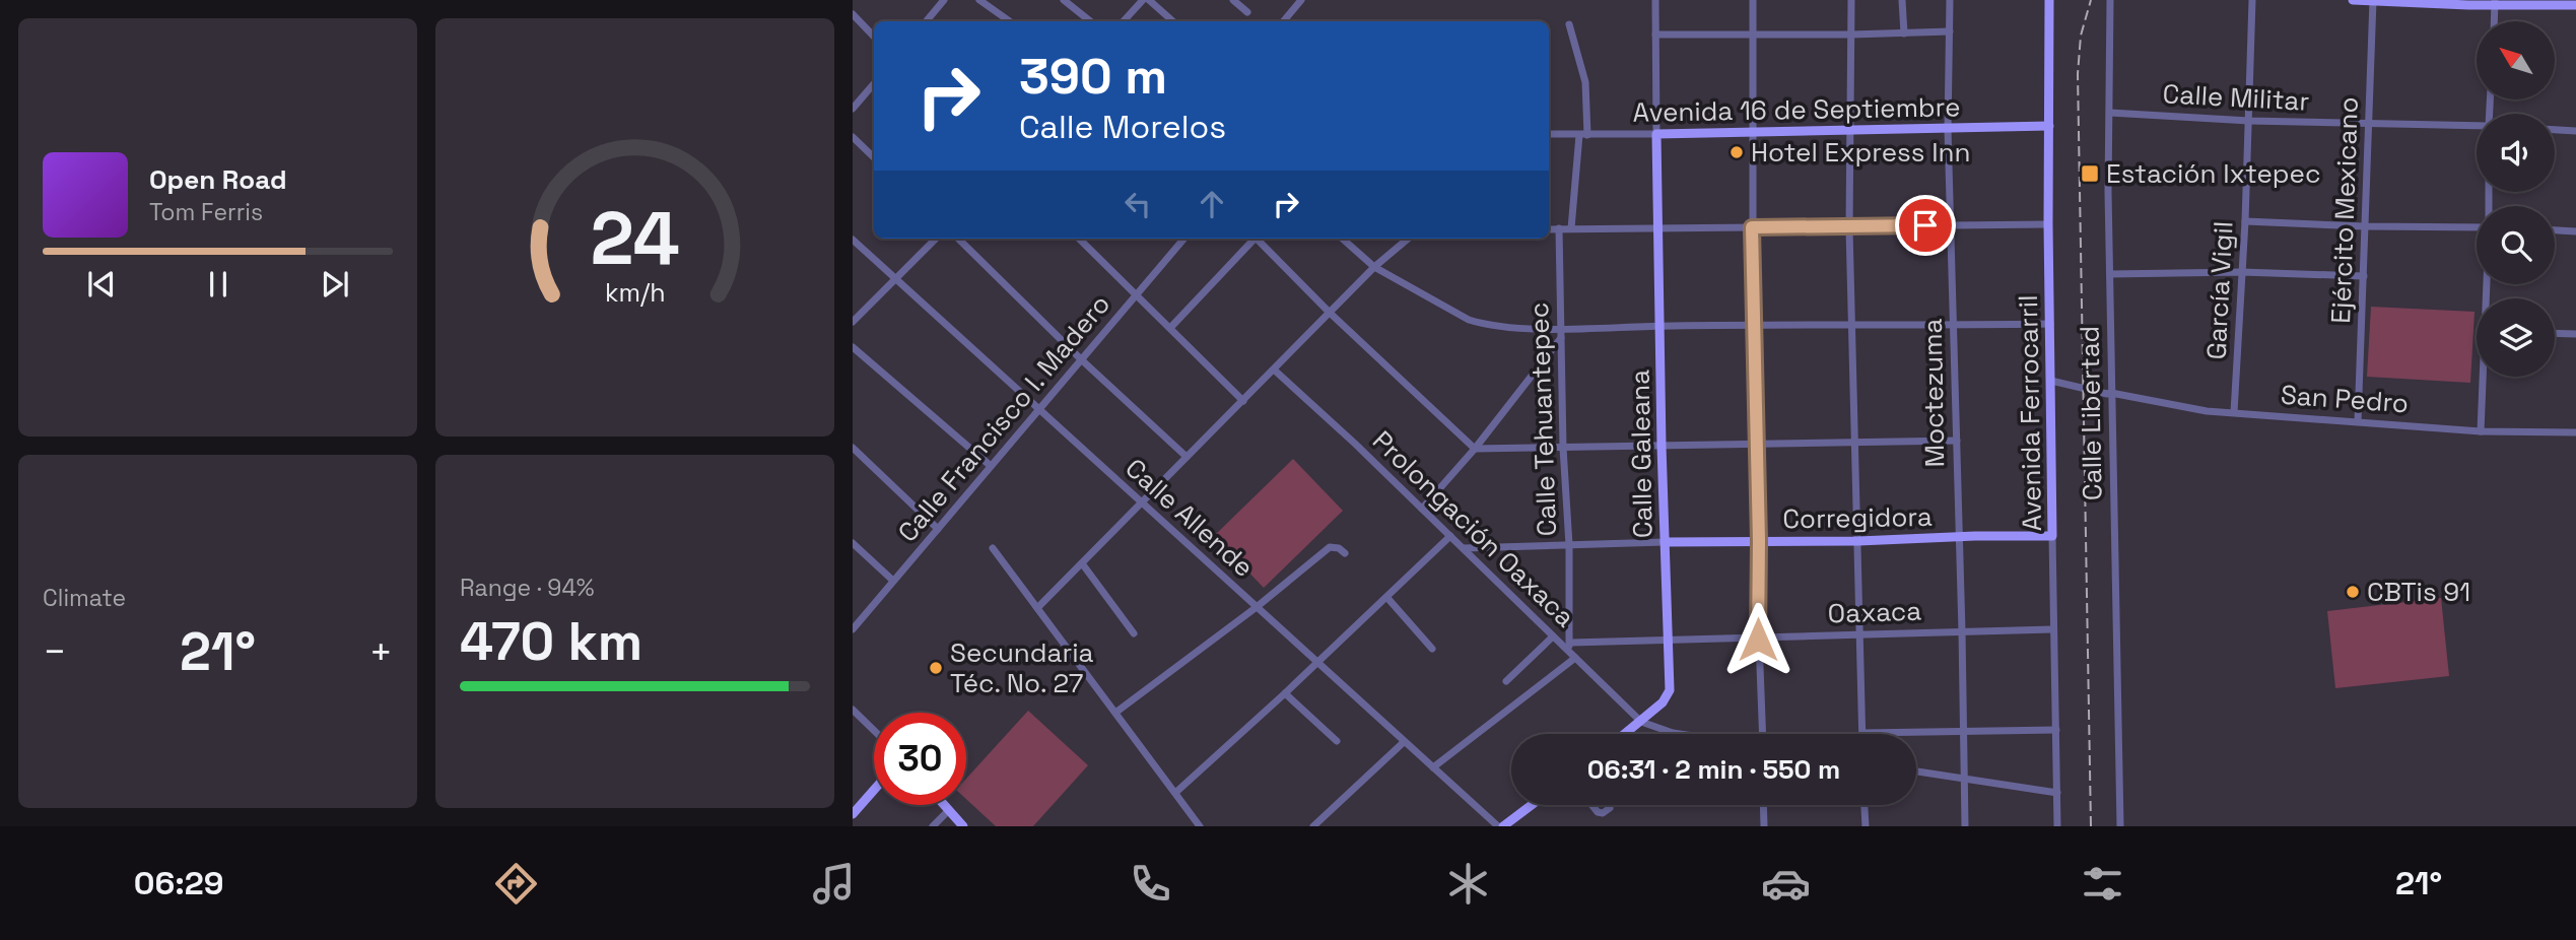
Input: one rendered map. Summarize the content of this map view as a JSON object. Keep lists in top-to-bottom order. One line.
{"streets":{"main road":["Avenida 16 de Septiembre","Avenida Ferrocarril","Calle Galeana","Corregidora"],"street":["Calle Militar","Ejército Mexicano","García Vigil","Moctezuma","San Pedro","Calle Libertad","Calle Francisco I. Madero","Calle Tehuantepec","Calle Allende","Prolongación Oaxaca","Oaxaca"]},"crossings":[["Calle Militar","Ejército Mexicano"],["Calle Militar","García Vigil"],["Calle Militar","Calle Libertad"],["Avenida 16 de Septiembre","Moctezuma"],["Avenida 16 de Septiembre","Avenida Ferrocarril"],["Avenida 16 de Septiembre","Calle Galeana"],["Ejército Mexicano","San Pedro"],["García Vigil","San Pedro"],["Moctezuma","Corregidora"],["Moctezuma","Oaxaca"],["San Pedro","Avenida Ferrocarril"],["San Pedro","Calle Libertad"],["Avenida Ferrocarril","Corregidora"],["Avenida Ferrocarril","Oaxaca"],["Calle Francisco I. Madero","Calle Allende"],["Calle Tehuantepec","Prolongación Oaxaca"],["Calle Tehuantepec","Oaxaca"],["Calle Galeana","Corregidora"],["Calle Galeana","Prolongación Oaxaca"],["Calle Galeana","Oaxaca"],["Prolongación Oaxaca","Oaxaca"]],"places":{"other":["Hotel Express Inn","CBTis 91","Secundaria Téc. No. 27"],"transit":["Estación Ixtepec"]},"north":"top left","page":{"turn":["390 m","Calle Morelos"],"song":["Open Road","Tom Ferris"],"tile":["Climate",["Range · 94%","470 km"]],"heat":["−","21°","+"],"limit":"30","trip":"06:31 · 2 min · 550 m","tabs":["06:29","21°"],"gauge":["24","km/h"]}}
